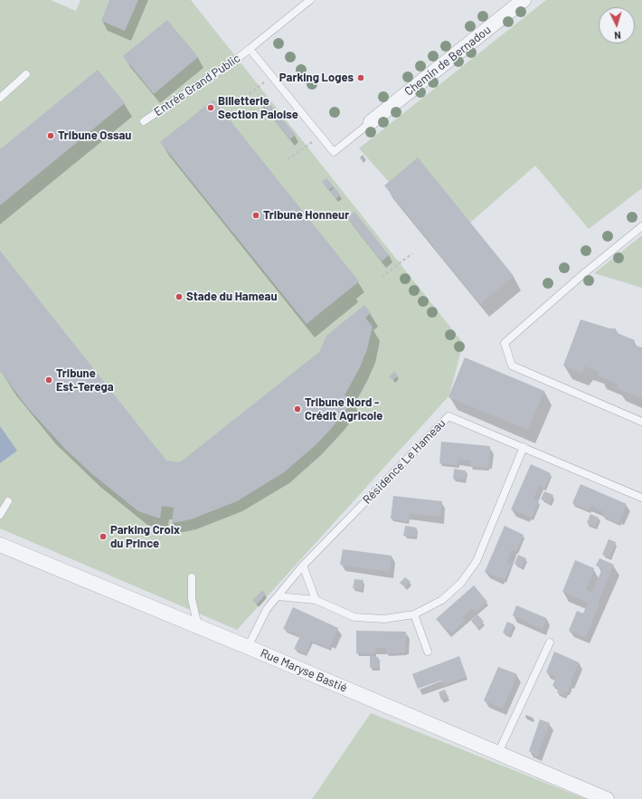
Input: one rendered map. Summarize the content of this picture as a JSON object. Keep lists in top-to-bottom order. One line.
{"streets":{"street":["Chemin de Bernadou","Rue Maryse Bastié"],"lane":["Entrée Grand Public","Résidence Le Hameau"]},"crossings":[["Résidence Le Hameau","Rue Maryse Bastié"]],"places":["Parking Loges","Billetterie Section Paloise","Tribune Ossau","Tribune Honneur","Stade du Hameau","Tribune Est-Terega","Tribune Nord - Crédit Agricole","Parking Croix du Prince"],"north":"bottom"}
